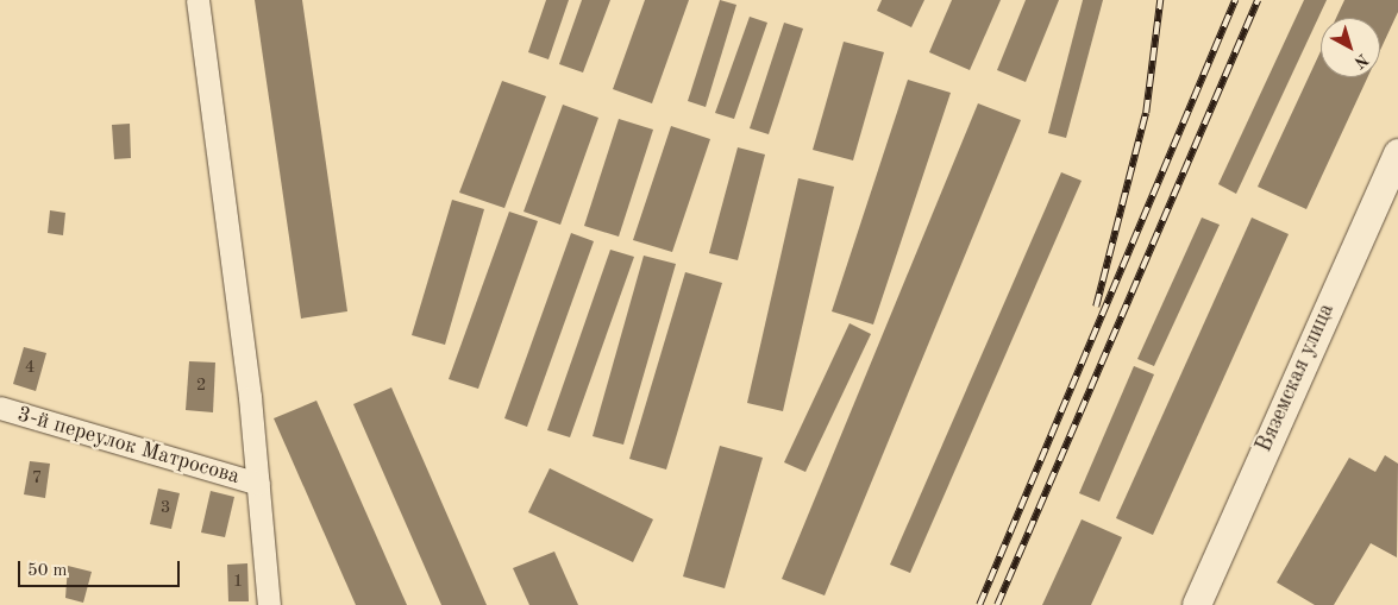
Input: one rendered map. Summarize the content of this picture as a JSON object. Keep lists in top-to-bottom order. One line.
{"streets":{"street":["Вяземская улица","3-й переулок Матросова"]},"house_numbers":["4","2","7","3","1"],"scale_bar":"50 m","north":"bottom right"}
